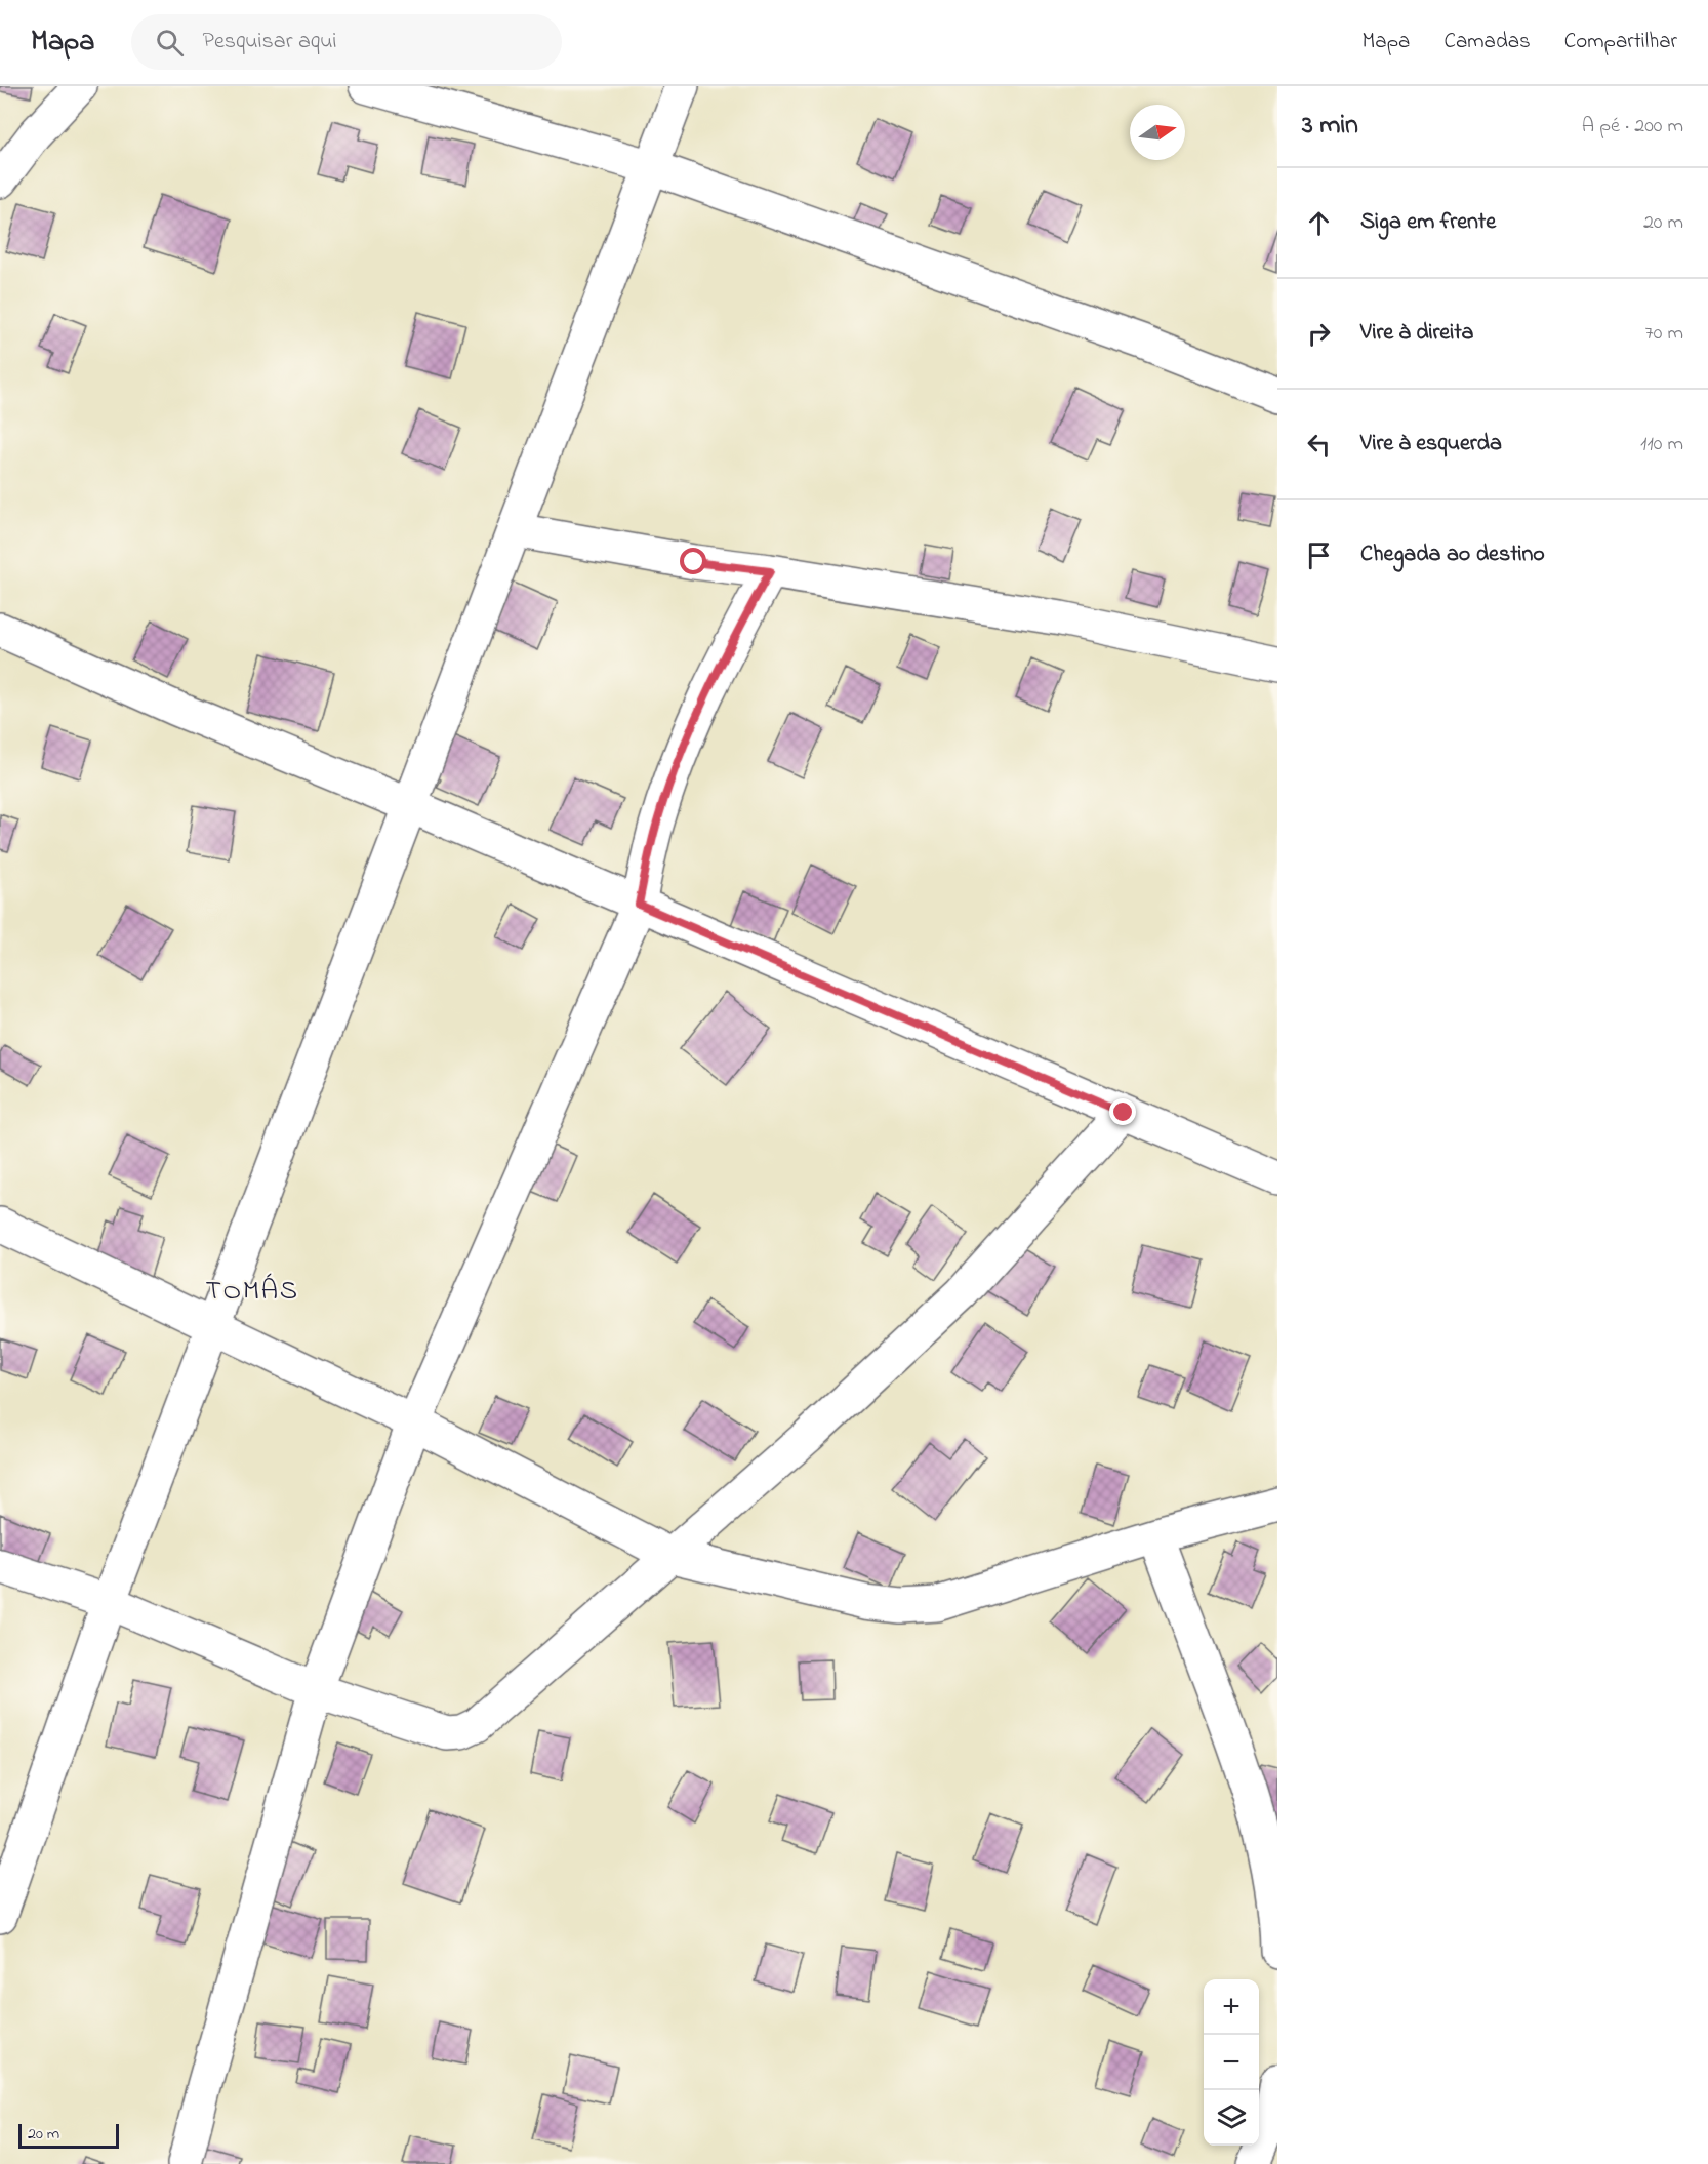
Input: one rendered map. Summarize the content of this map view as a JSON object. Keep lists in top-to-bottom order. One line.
{"districts":["TOMÁS"],"scale_bar":"20 m","north":"right","page":{"header":"Mapa","search":"Pesquisar aqui","nav":["Mapa","Camadas","Compartilhar"],"heading":["3 min","A pé · 200 m"],"list":[["Siga em frente","20 m"],["Vire à direita","70 m"],["Vire à esquerda","110 m"],"Chegada ao destino"],"map_buttons":["+","−"],"scale":"20 m"}}
